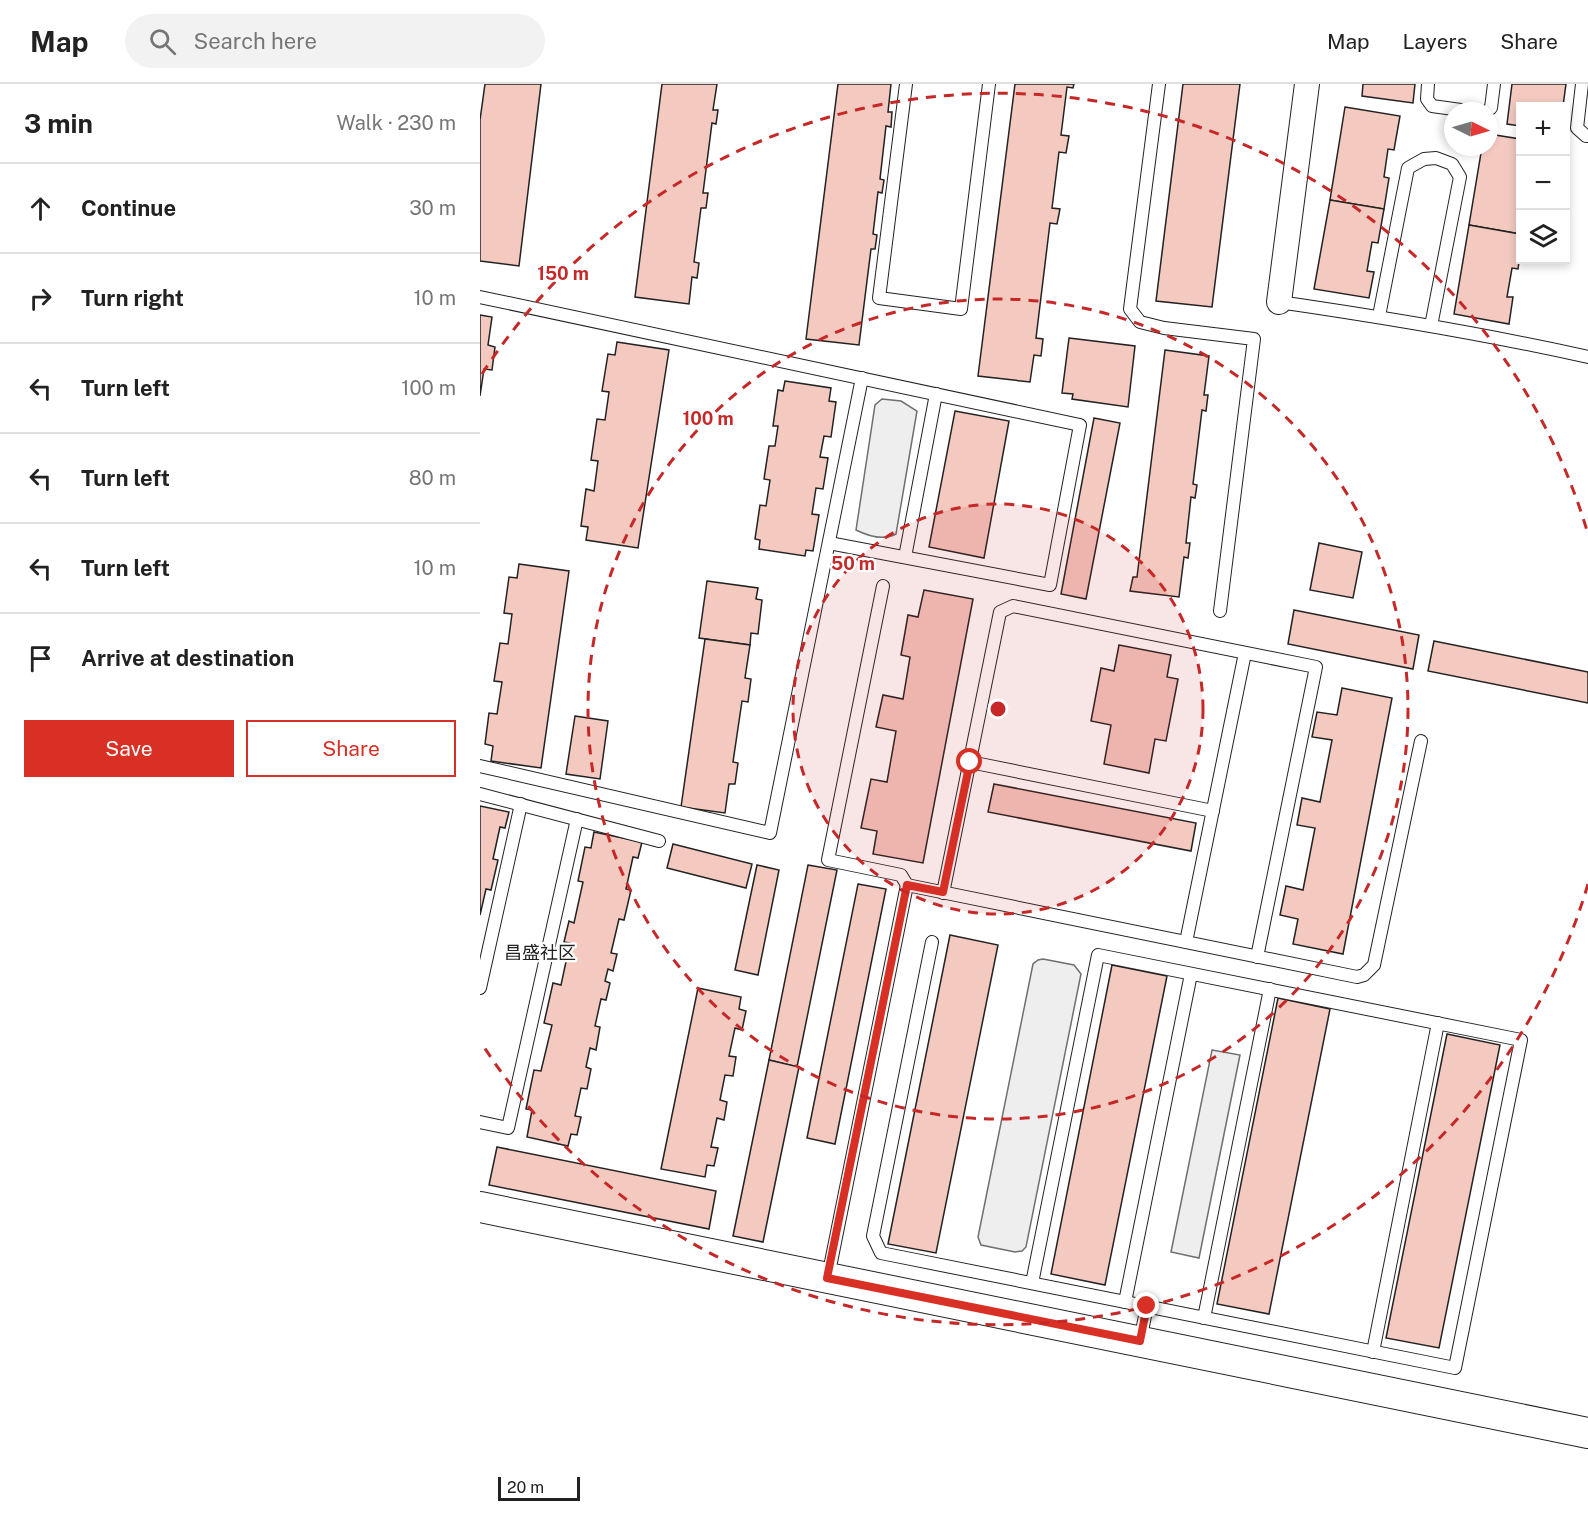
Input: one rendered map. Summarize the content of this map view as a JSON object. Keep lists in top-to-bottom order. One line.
{"districts":["昌盛社区"],"scale_bar":"20 m","north":"right","page":{"header":"Map","search":"Search here","nav":["Map","Layers","Share"],"heading":["3 min","Walk · 230 m"],"map_buttons":["+","−"],"list":[["Continue","30 m"],["Turn right","10 m"],["Turn left","100 m"],["Turn left","80 m"],["Turn left","10 m"],"Arrive at destination"],"buttons":["Save","Share"],"scale":"20 m"},"rings":["150 m","100 m","50 m"]}
